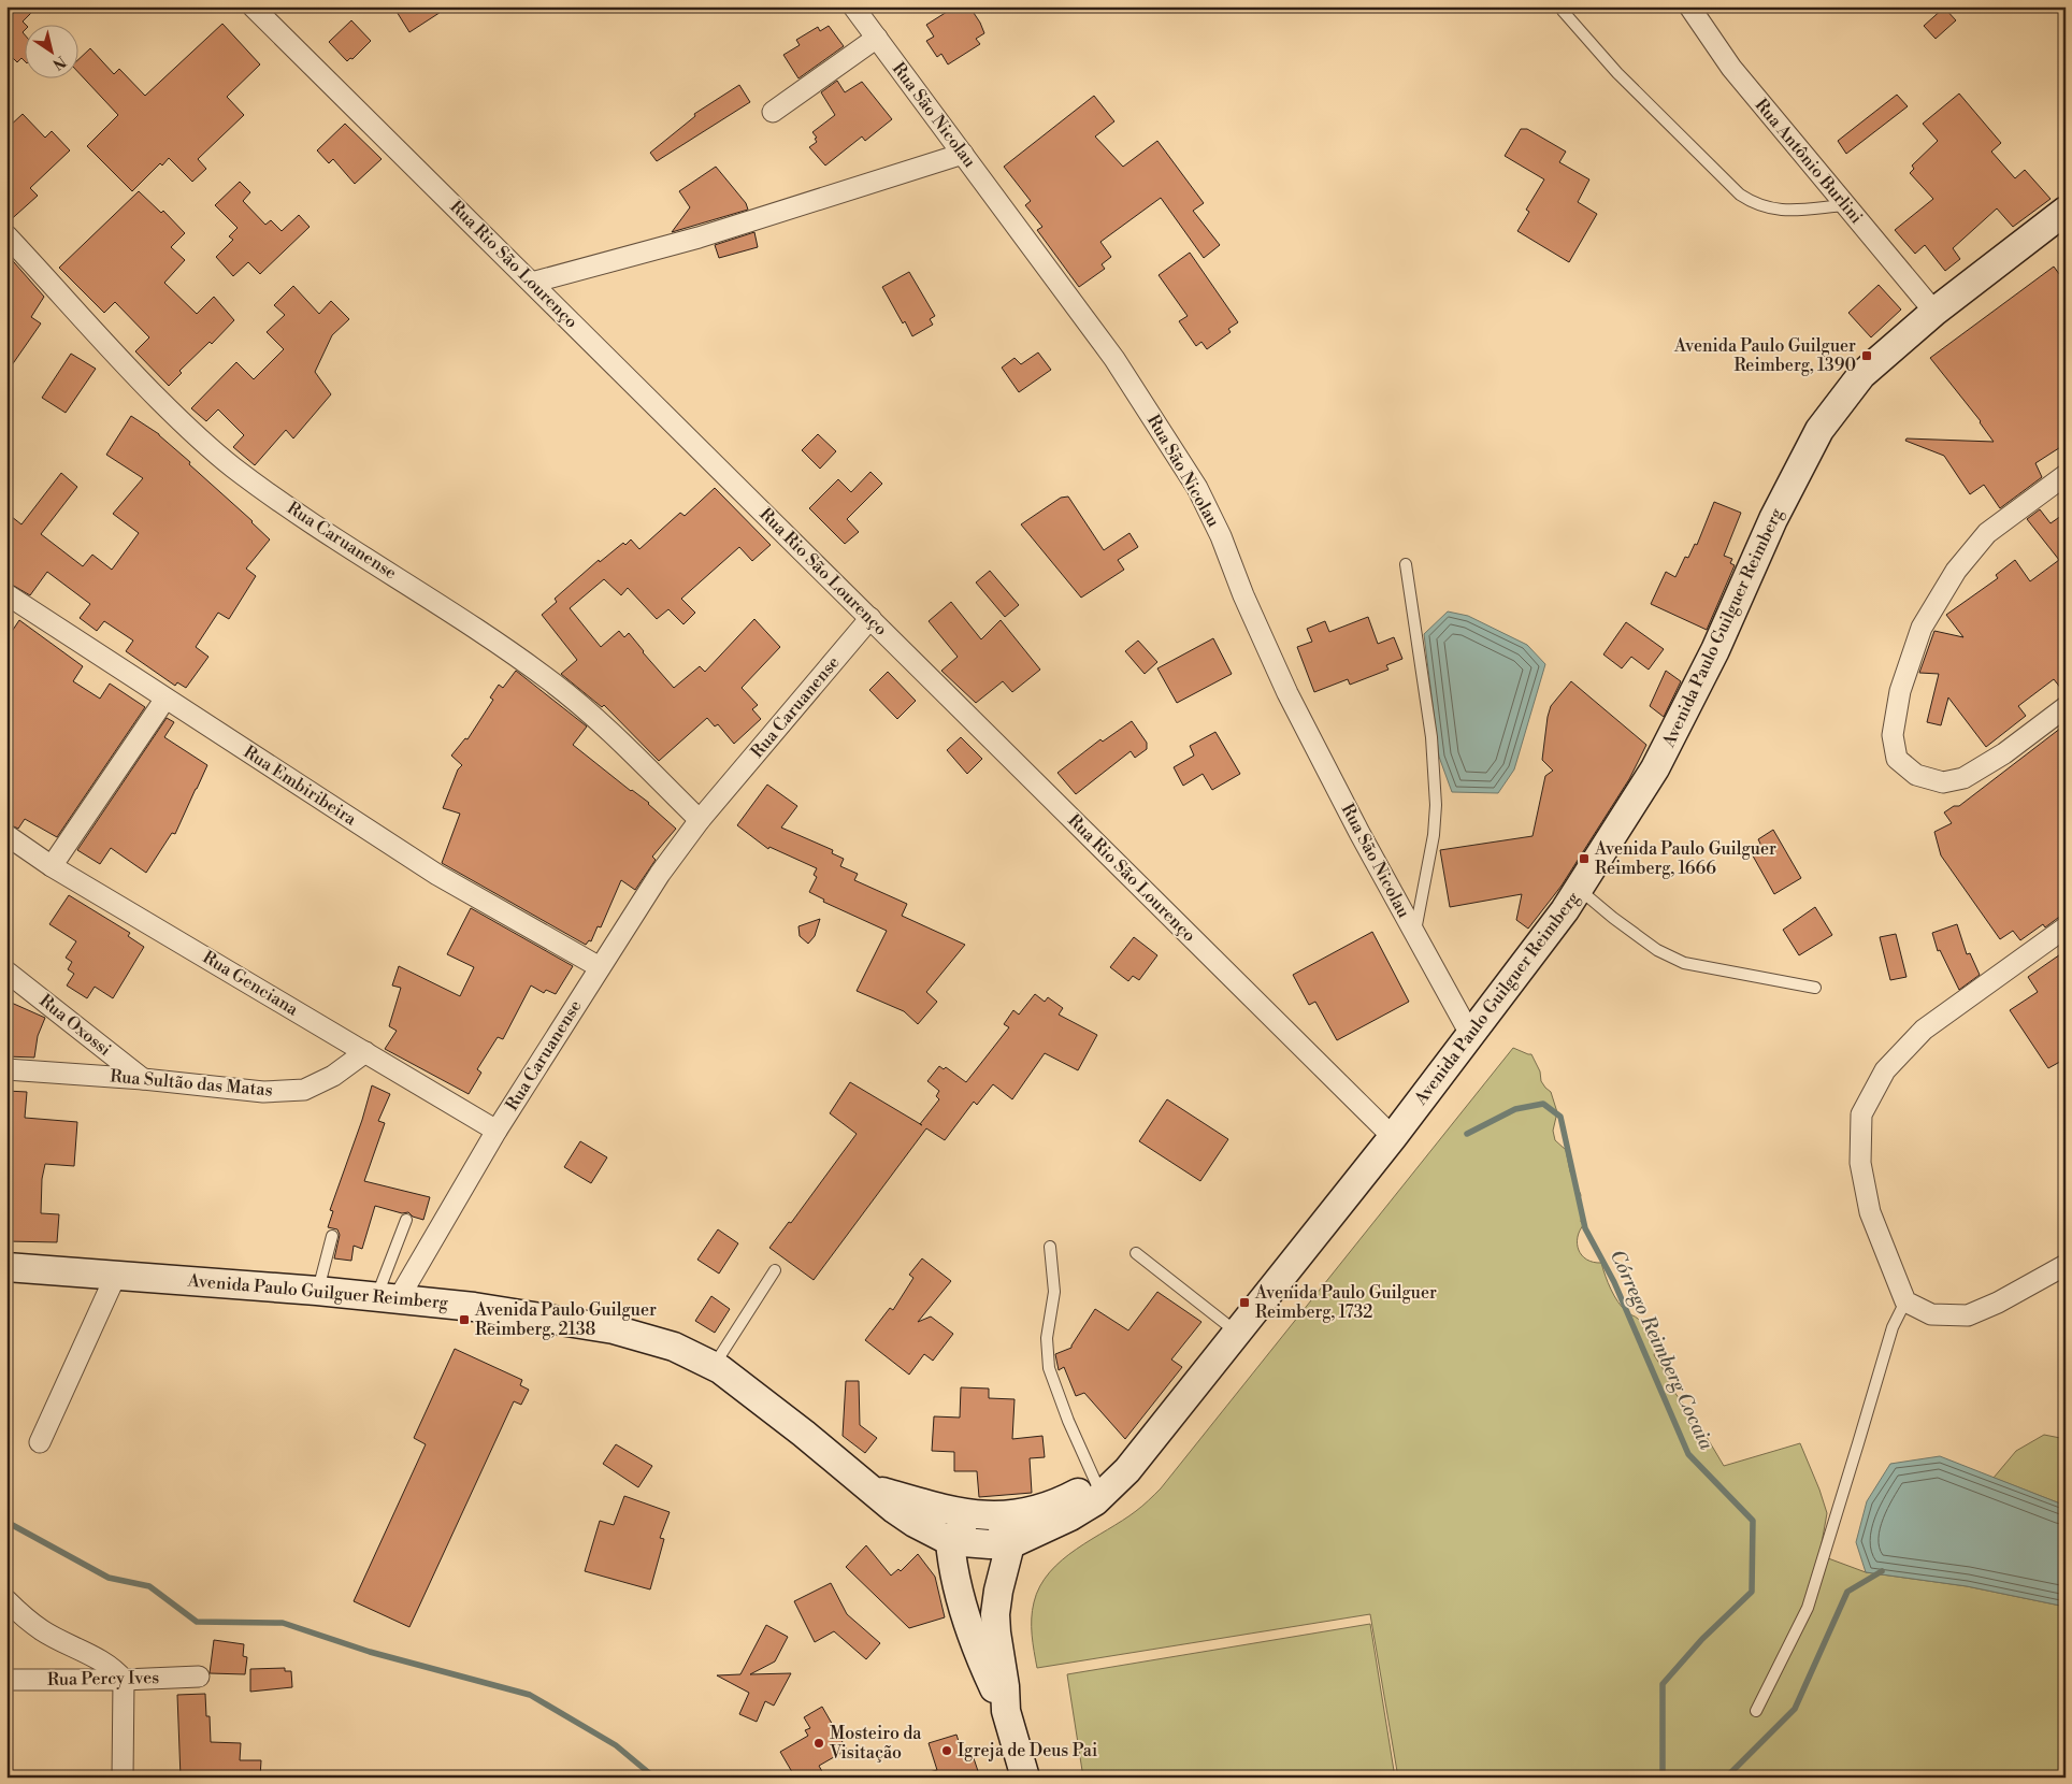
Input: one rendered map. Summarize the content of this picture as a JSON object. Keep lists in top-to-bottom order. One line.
{"streets":{"main road":["Avenida Paulo Guilguer Reimberg"],"street":["Rua São Nicolau","Rua Antônio Burlini","Rua Rio São Lourenço","Rua Caruanense","Rua Embiribeira","Rua Genciana","Rua Oxossi","Rua Sultão das Matas","Rua Percy Ives"]},"crossings":[["Rua São Nicolau","Avenida Paulo Guilguer Reimberg"],["Rua Antônio Burlini","Avenida Paulo Guilguer Reimberg"],["Rua Rio São Lourenço","Rua Caruanense"],["Rua Rio São Lourenço","Avenida Paulo Guilguer Reimberg"],["Rua Caruanense","Avenida Paulo Guilguer Reimberg"],["Rua Caruanense","Rua Embiribeira"],["Rua Caruanense","Rua Genciana"],["Rua Genciana","Rua Sultão das Matas"],["Rua Oxossi","Rua Sultão das Matas"]],"water":["Córrego Reimberg Cocaia"],"places":{"transit":["Avenida Paulo Guilguer Reimberg, 1390","Avenida Paulo Guilguer Reimberg, 1666","Avenida Paulo Guilguer Reimberg, 1732","Avenida Paulo Guilguer Reimberg, 2138"],"other":["Mosteiro da Visitação","Igreja de Deus Pai"]},"north":"bottom right"}
